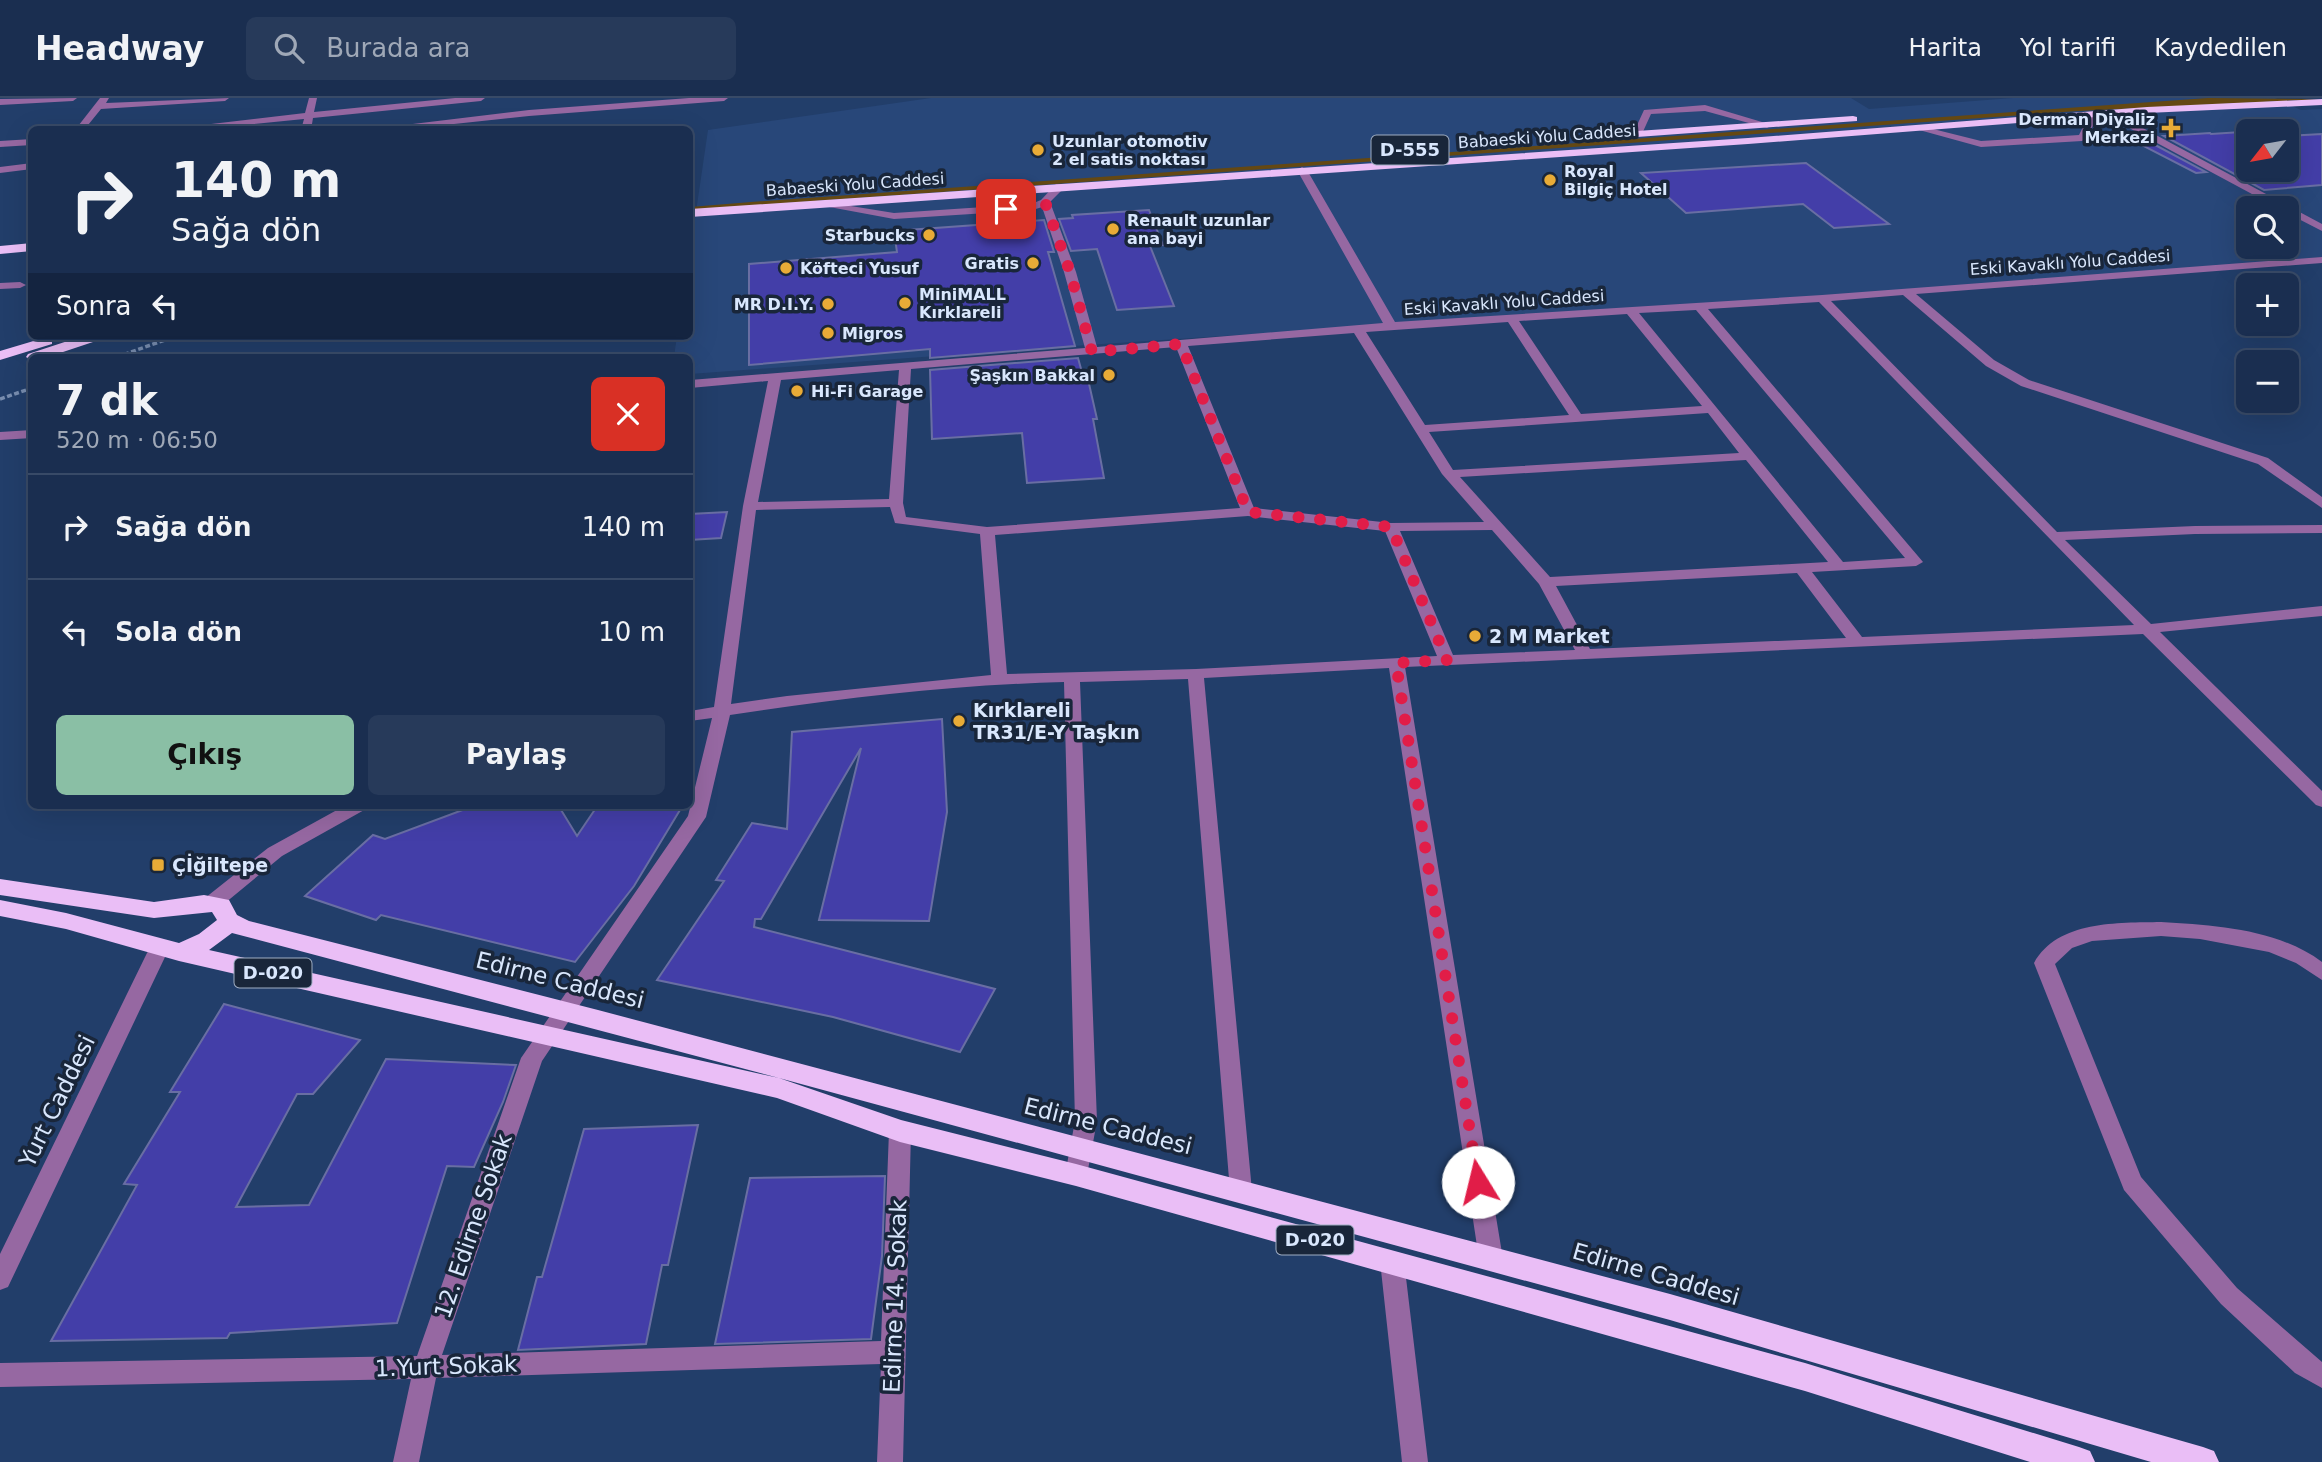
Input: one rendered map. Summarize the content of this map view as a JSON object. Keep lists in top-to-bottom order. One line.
{"streets":{"highway":["Babaeski Yolu Caddesi","D-555","D-020","Edirne Caddesi"],"street":["Eski Kavaklı Yolu Caddesi","Yurt Caddesi","12. Edirne Sokak","Edirne 14. Sokak","1.Yurt Sokak"]},"crossings":[["Eski Kavaklı Yolu Caddesi","12. Edirne Sokak"],["Edirne Caddesi","Yurt Caddesi"],["Edirne Caddesi","12. Edirne Sokak"],["Edirne Caddesi","Edirne 14. Sokak"],["12. Edirne Sokak","1.Yurt Sokak"],["Edirne 14. Sokak","1.Yurt Sokak"]],"places":{"health":["Derman Diyaliz Merkezi"],"other":["Uzunlar otomotiv 2 el satis noktası","Royal Bilgiç Hotel","Renault uzunlar ana bayi","Starbucks","Gratis","Köfteci Yusuf","MiniMALL Kırklareli","MR D.I.Y.","Migros","Şaşkın Bakkal","Hi-Fi Garage","2 M Market","Kırklareli TR31/E-Y Taşkın"],"transit":["Çİğiltepe"]},"north":"bottom left","page":{"header":"Headway","search":"Burada ara","nav":["Harita","Yol tarifi","Kaydedilen"],"map_buttons":["+","−"],"turn":["140 m","Sağa dön"],"then":"Sonra","heading":["7 dk","520 m · 06:50"],"list":[{"name":"Sağa dön","value":"140 m"},{"name":"Sola dön","value":"10 m"}],"buttons":["Çıkış","Paylaş"]}}
